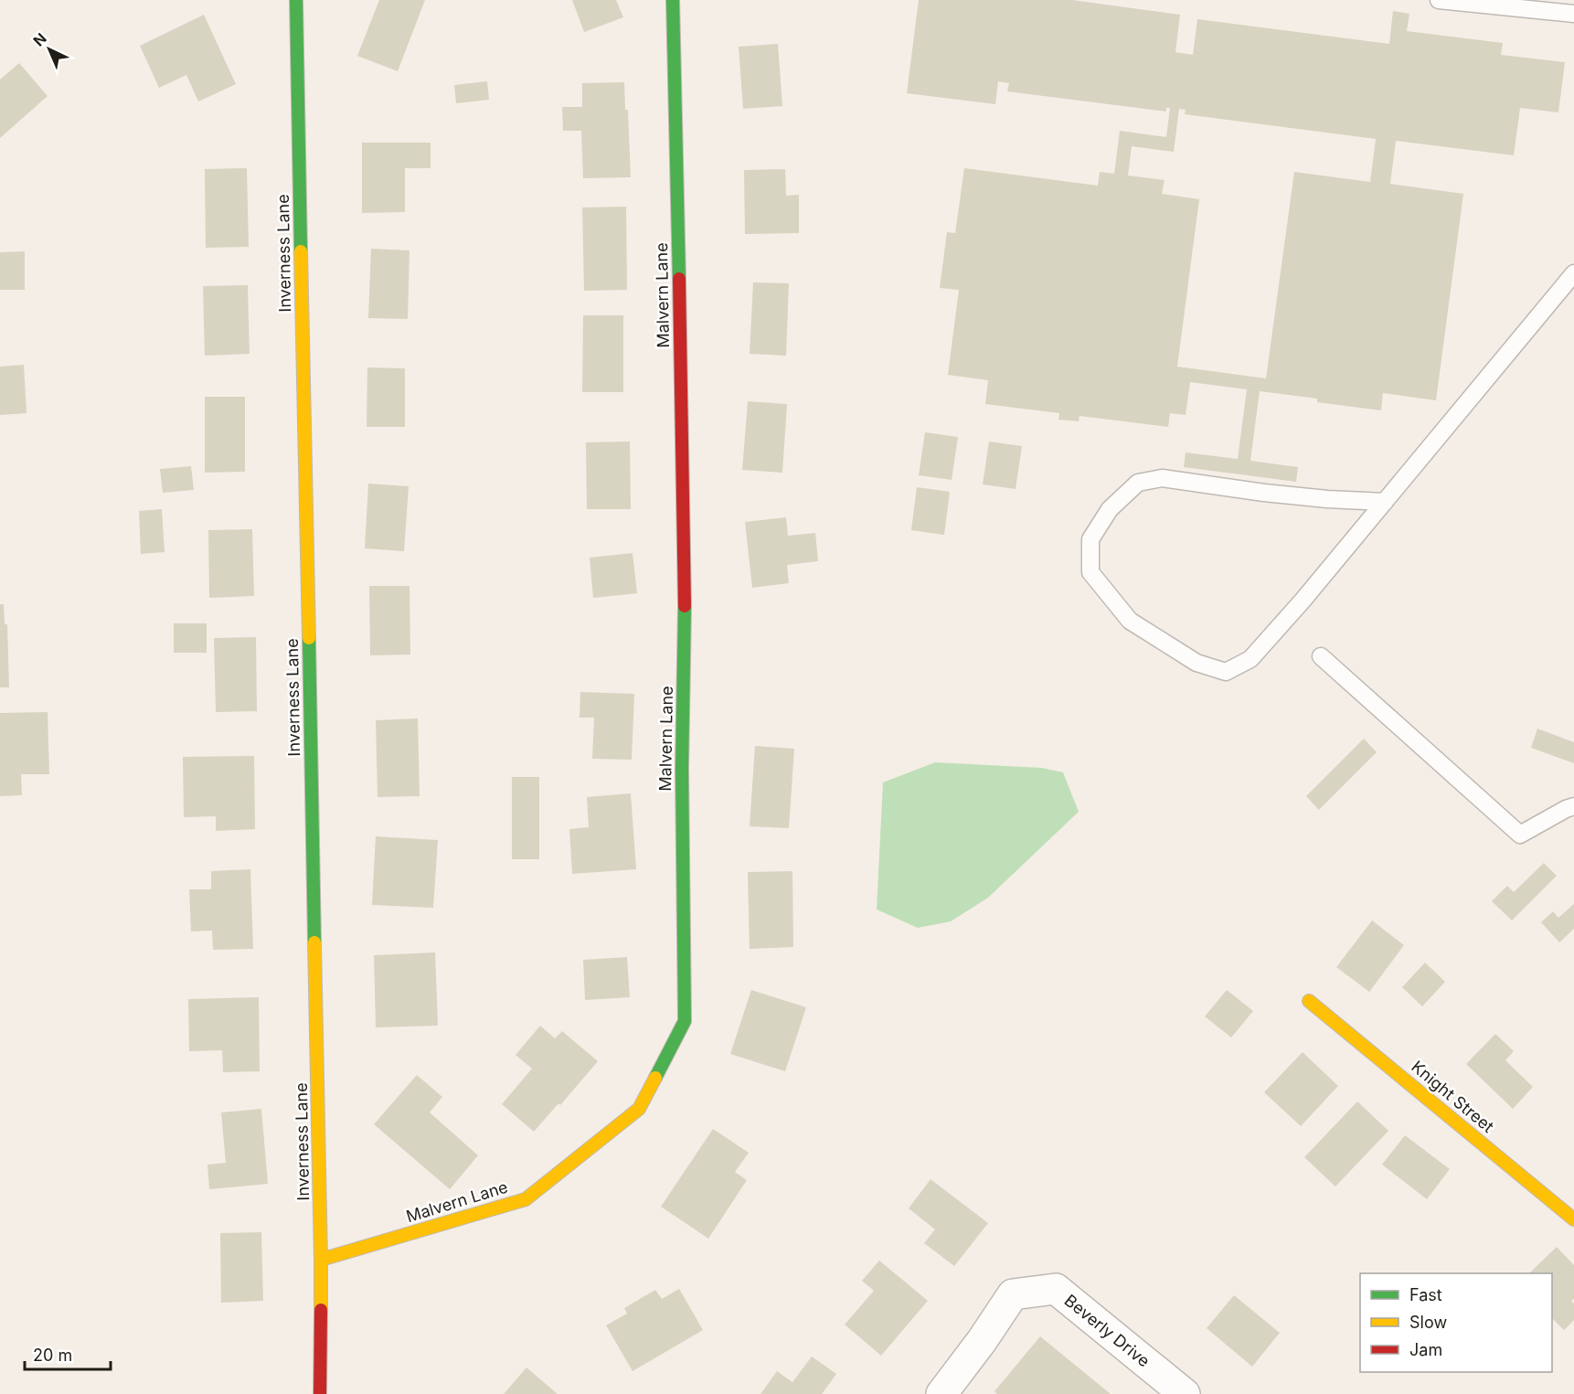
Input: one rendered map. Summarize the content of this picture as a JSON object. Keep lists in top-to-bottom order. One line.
{"streets":{"street":["Inverness Lane","Malvern Lane","Knight Street","Beverly Drive"]},"crossings":[["Inverness Lane","Malvern Lane"]],"legend":["Fast","Slow","Jam"],"scale_bar":"20 m","north":"top left"}
